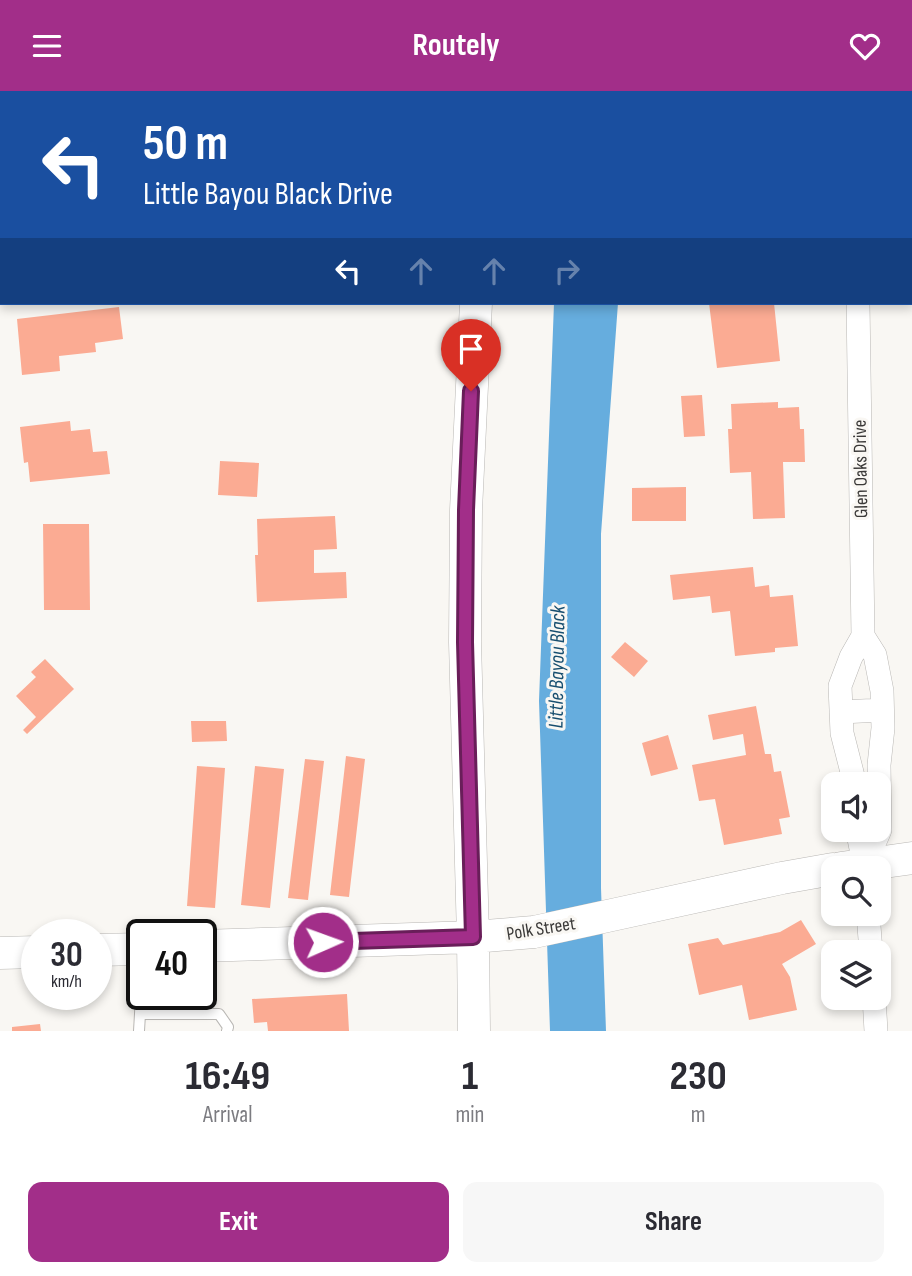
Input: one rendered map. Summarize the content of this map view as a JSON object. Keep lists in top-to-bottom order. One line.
{"streets":{"street":["Glen Oaks Drive","Polk Street"]},"water":["Little Bayou Black"],"page":{"header":"Routely","turn":["50 m","Little Bayou Black Drive"],"speed":"30 km/h","limit":"40","eta":["16:49","Arrival","1","min","230","m"],"buttons":["Exit","Share"]}}
